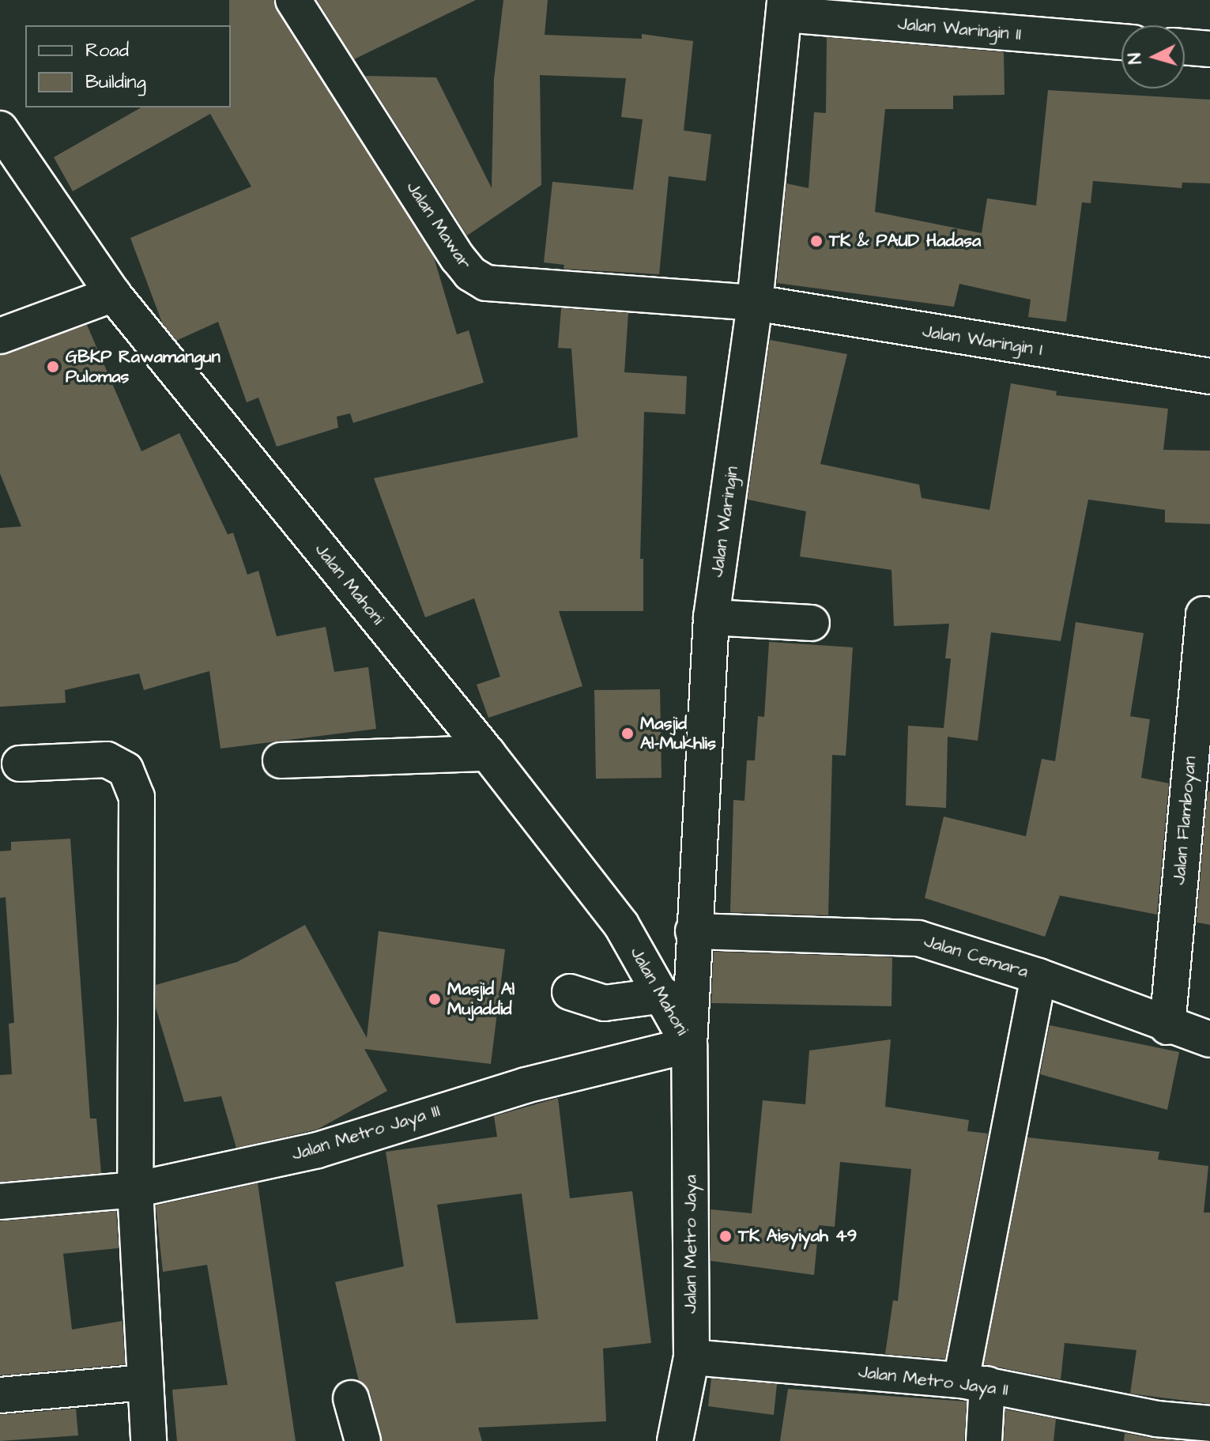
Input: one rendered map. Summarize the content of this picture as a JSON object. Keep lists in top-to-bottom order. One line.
{"streets":{"street":["Jalan Waringin II","Jalan Mawar","Jalan Waringin I","Jalan Waringin","Jalan Mahoni","Jalan Flamboyan","Jalan Cemara","Jalan Metro Jaya III","Jalan Metro Jaya","Jalan Metro Jaya II"]},"crossings":[["Jalan Waringin II","Jalan Waringin"],["Jalan Mawar","Jalan Waringin I"],["Jalan Mawar","Jalan Waringin"],["Jalan Waringin I","Jalan Waringin"],["Jalan Waringin","Jalan Mahoni"],["Jalan Waringin","Jalan Cemara"],["Jalan Waringin","Jalan Metro Jaya III"],["Jalan Waringin","Jalan Metro Jaya"],["Jalan Mahoni","Jalan Metro Jaya III"],["Jalan Mahoni","Jalan Metro Jaya"],["Jalan Flamboyan","Jalan Cemara"],["Jalan Metro Jaya III","Jalan Metro Jaya"],["Jalan Metro Jaya","Jalan Metro Jaya II"]],"places":["TK & PAUD Hadasa","GBKP Rawamangun Pulomas","Masjid Al-Mukhlis","Masjid Al Mujaddid","TK Aisyiyah 49"],"legend":["Road","Building"],"north":"left"}
